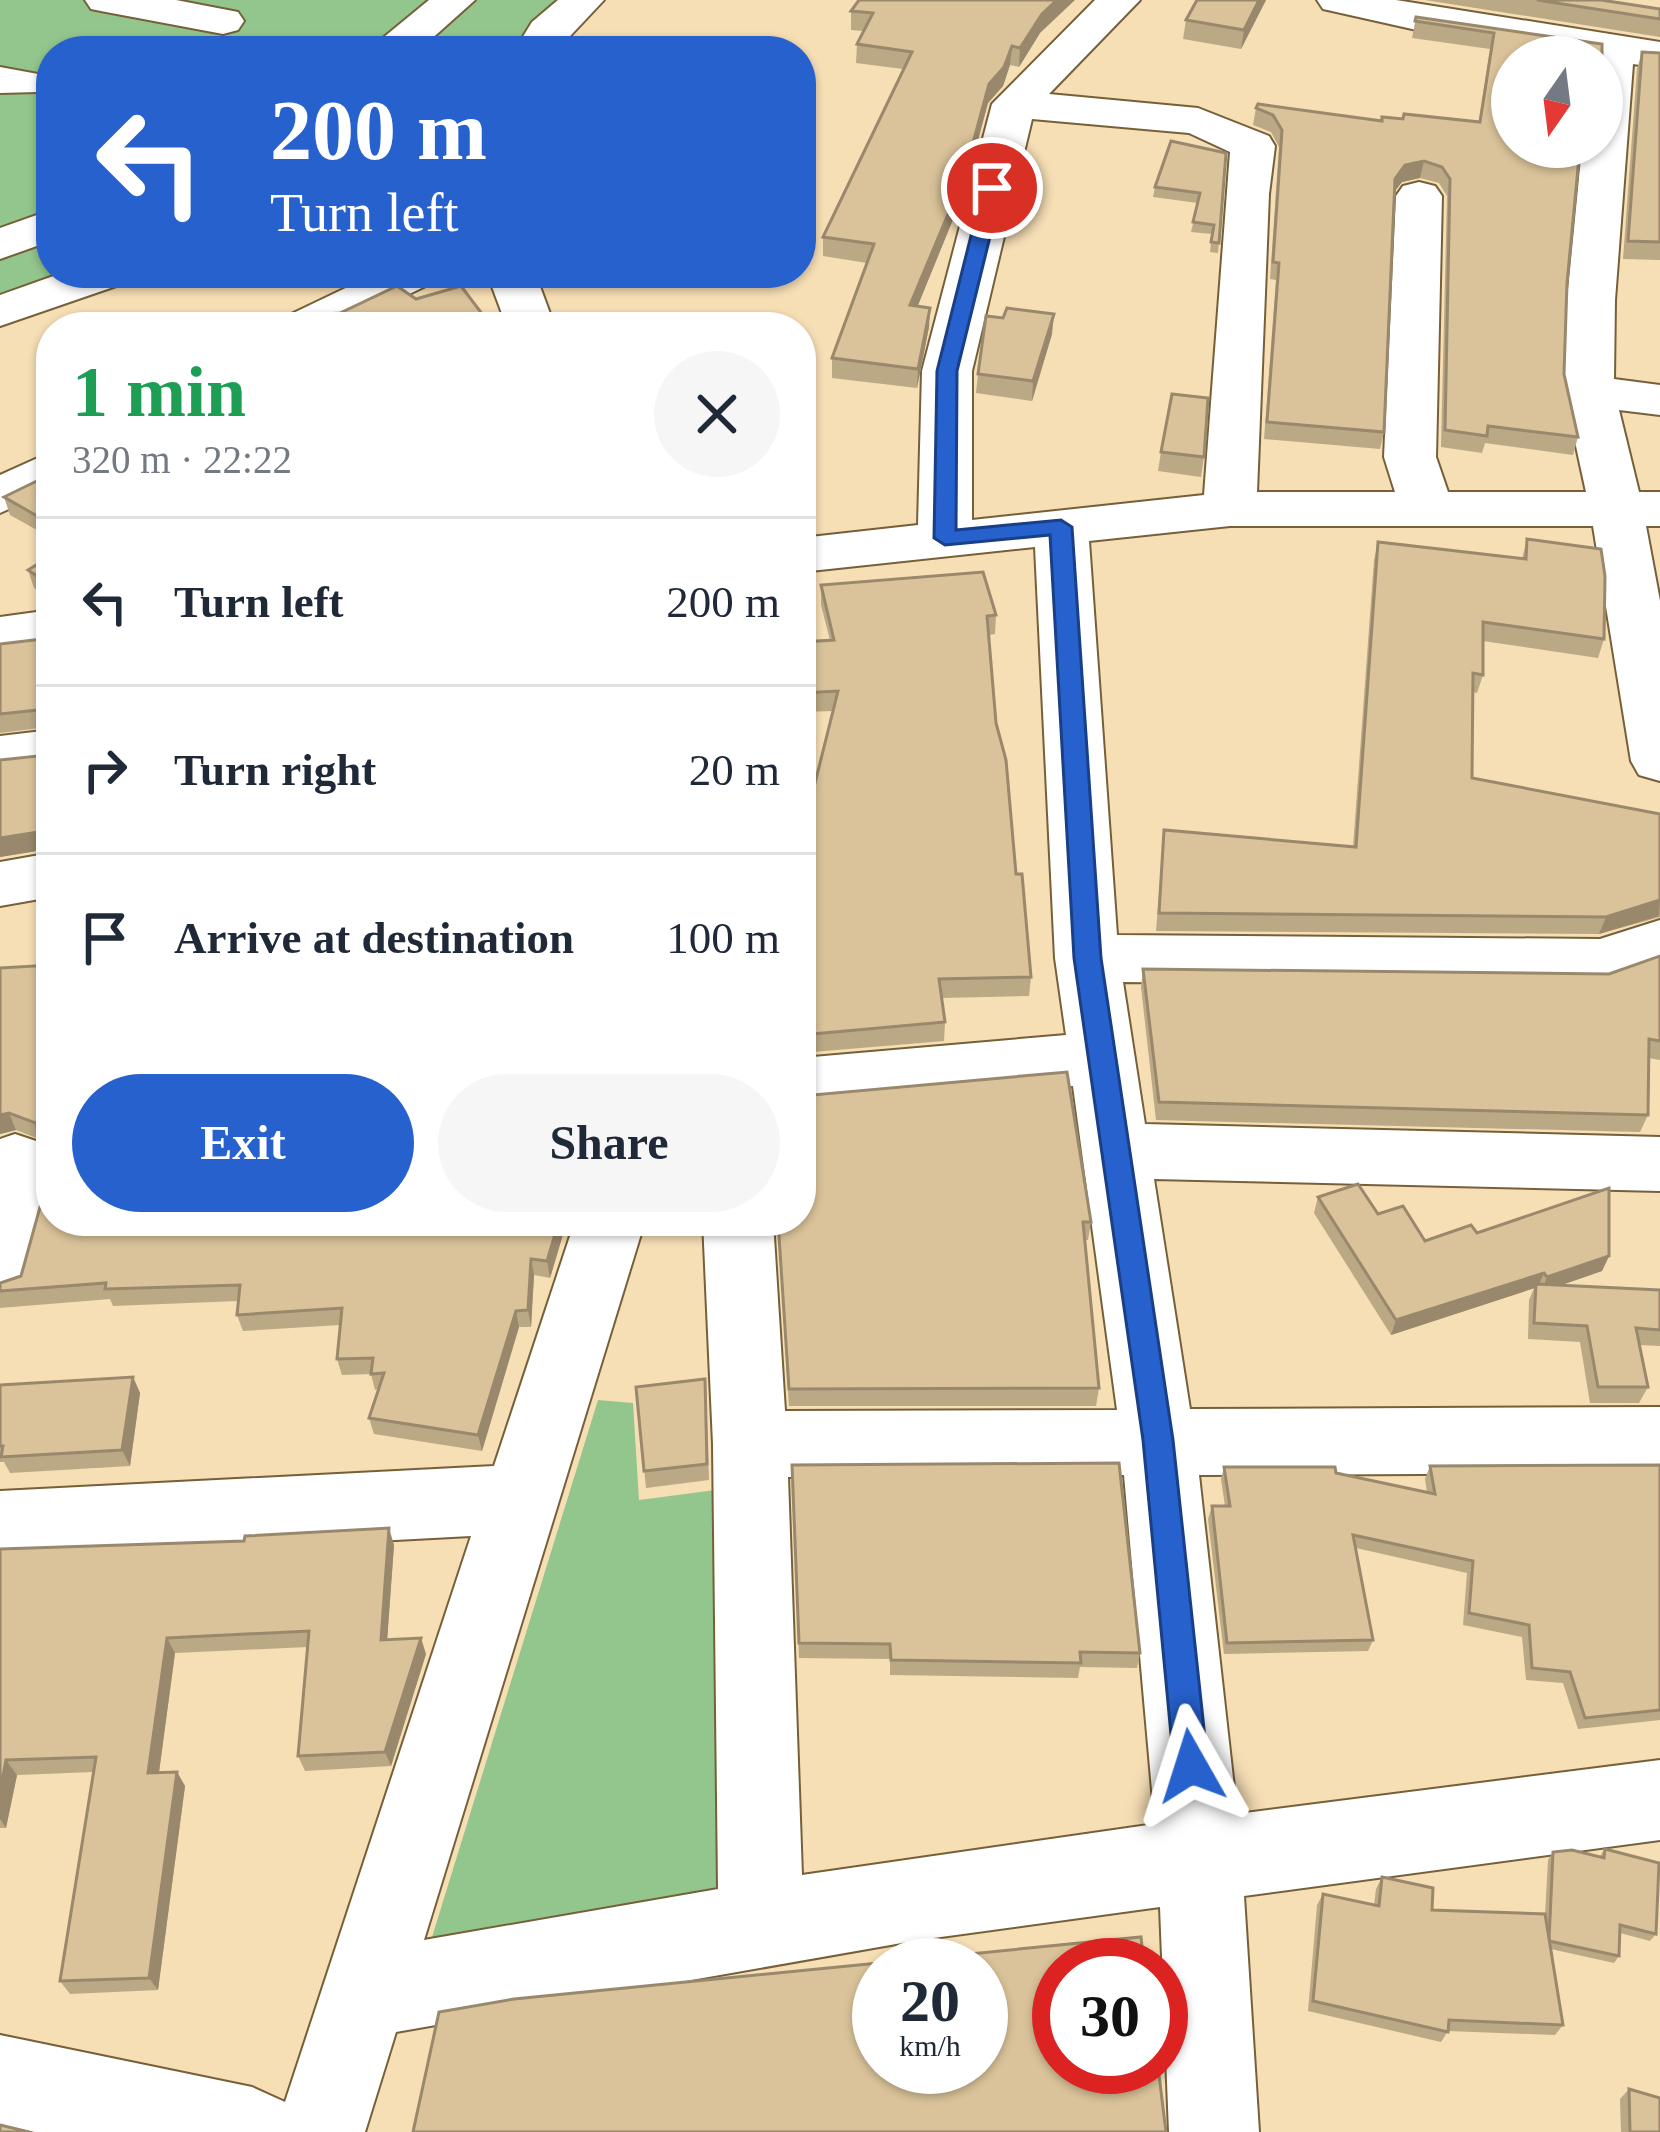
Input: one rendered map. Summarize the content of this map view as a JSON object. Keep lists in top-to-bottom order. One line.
{"north":"bottom","page":{"turn":["200 m","Turn left"],"heading":["1 min","320 m · 22:22"],"list":[{"name":"Turn left","value":"200 m"},{"name":"Turn right","value":"20 m"},{"name":"Arrive at destination","value":"100 m"}],"buttons":["Exit","Share"],"speed":"20 km/h","limit":"30"}}
